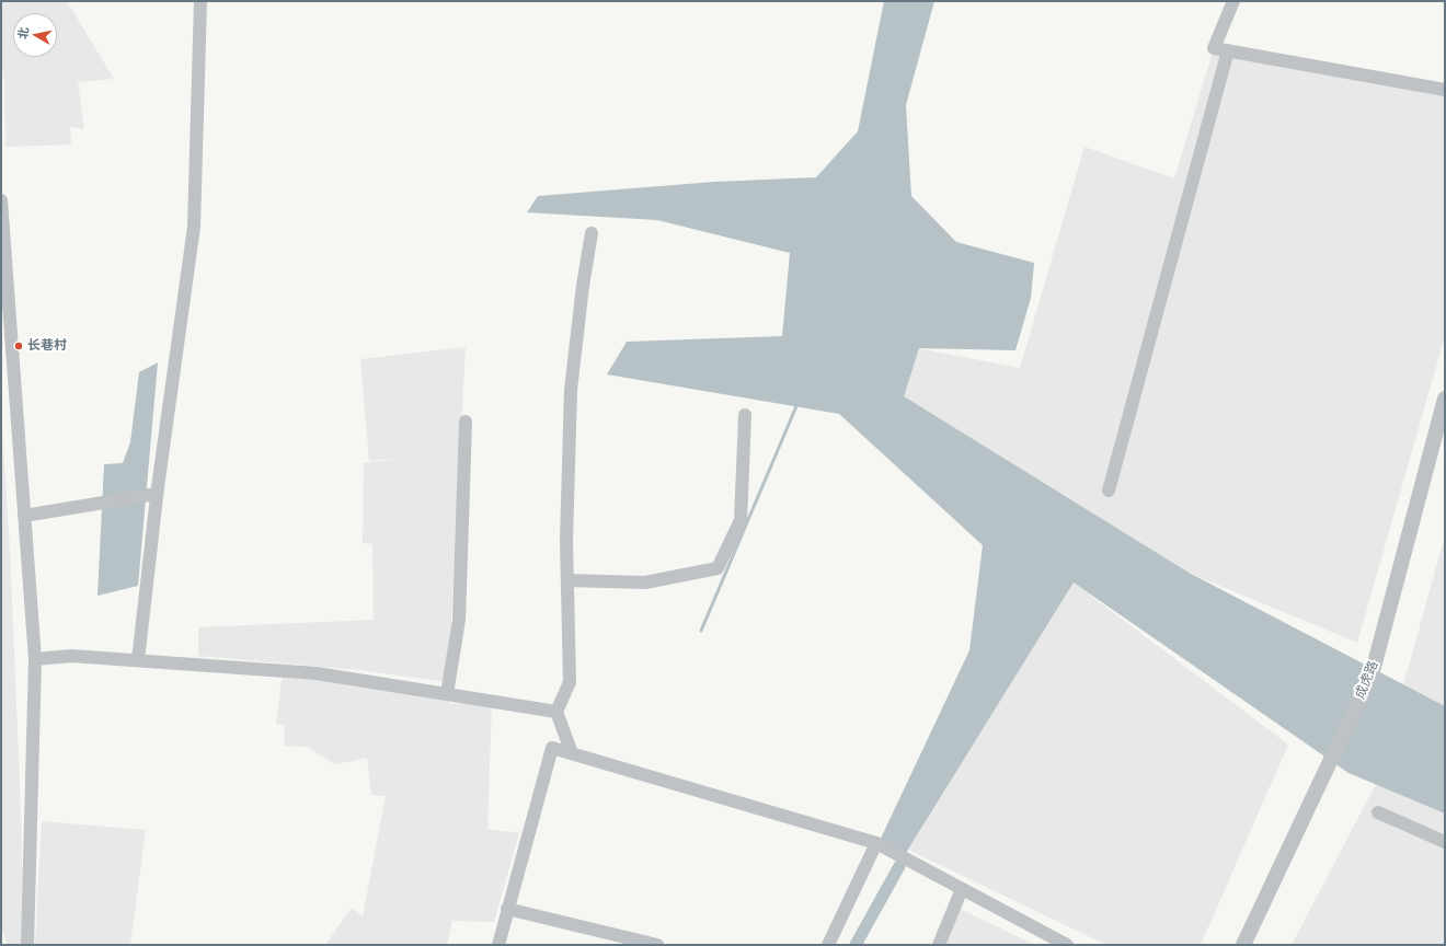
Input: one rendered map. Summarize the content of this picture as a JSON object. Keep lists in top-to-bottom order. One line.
{"streets":{"street":["成虎路"]},"places":["长巷村"],"north":"left"}
